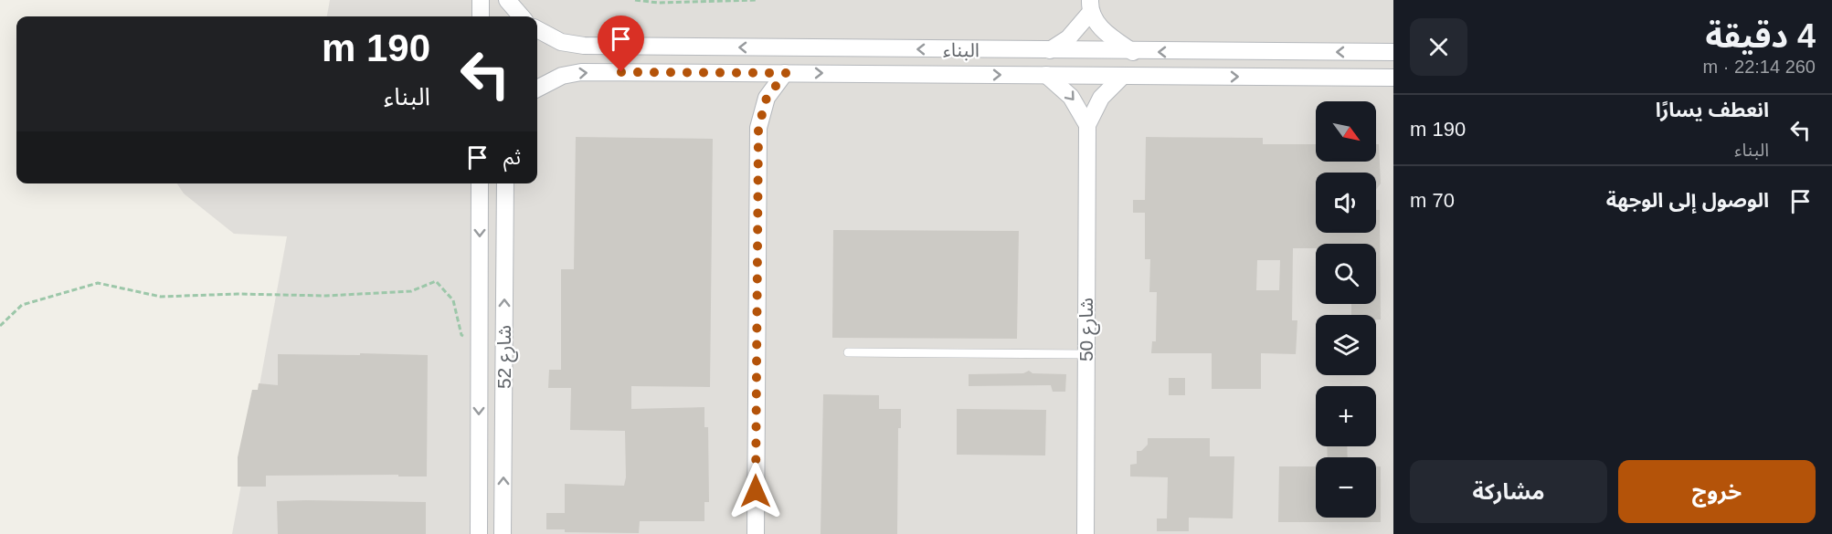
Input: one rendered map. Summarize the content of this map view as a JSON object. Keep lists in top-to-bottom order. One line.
{"streets":{"street":["البناء","شارع 50","شارع 52"]},"crossings":[["البناء","شارع 50"]],"north":"bottom right","page":{"heading":["4 دقيقة","260 m · 22:14"],"turn":["190 m","البناء"],"list":[{"name":"انعطف يسارًا","note":"البناء","value":"190 m"},{"name":"الوصول إلى الوجهة","value":"70 m"}],"map_buttons":["+","−"],"then":"ثم","buttons":["خروج","مشاركة"]}}
